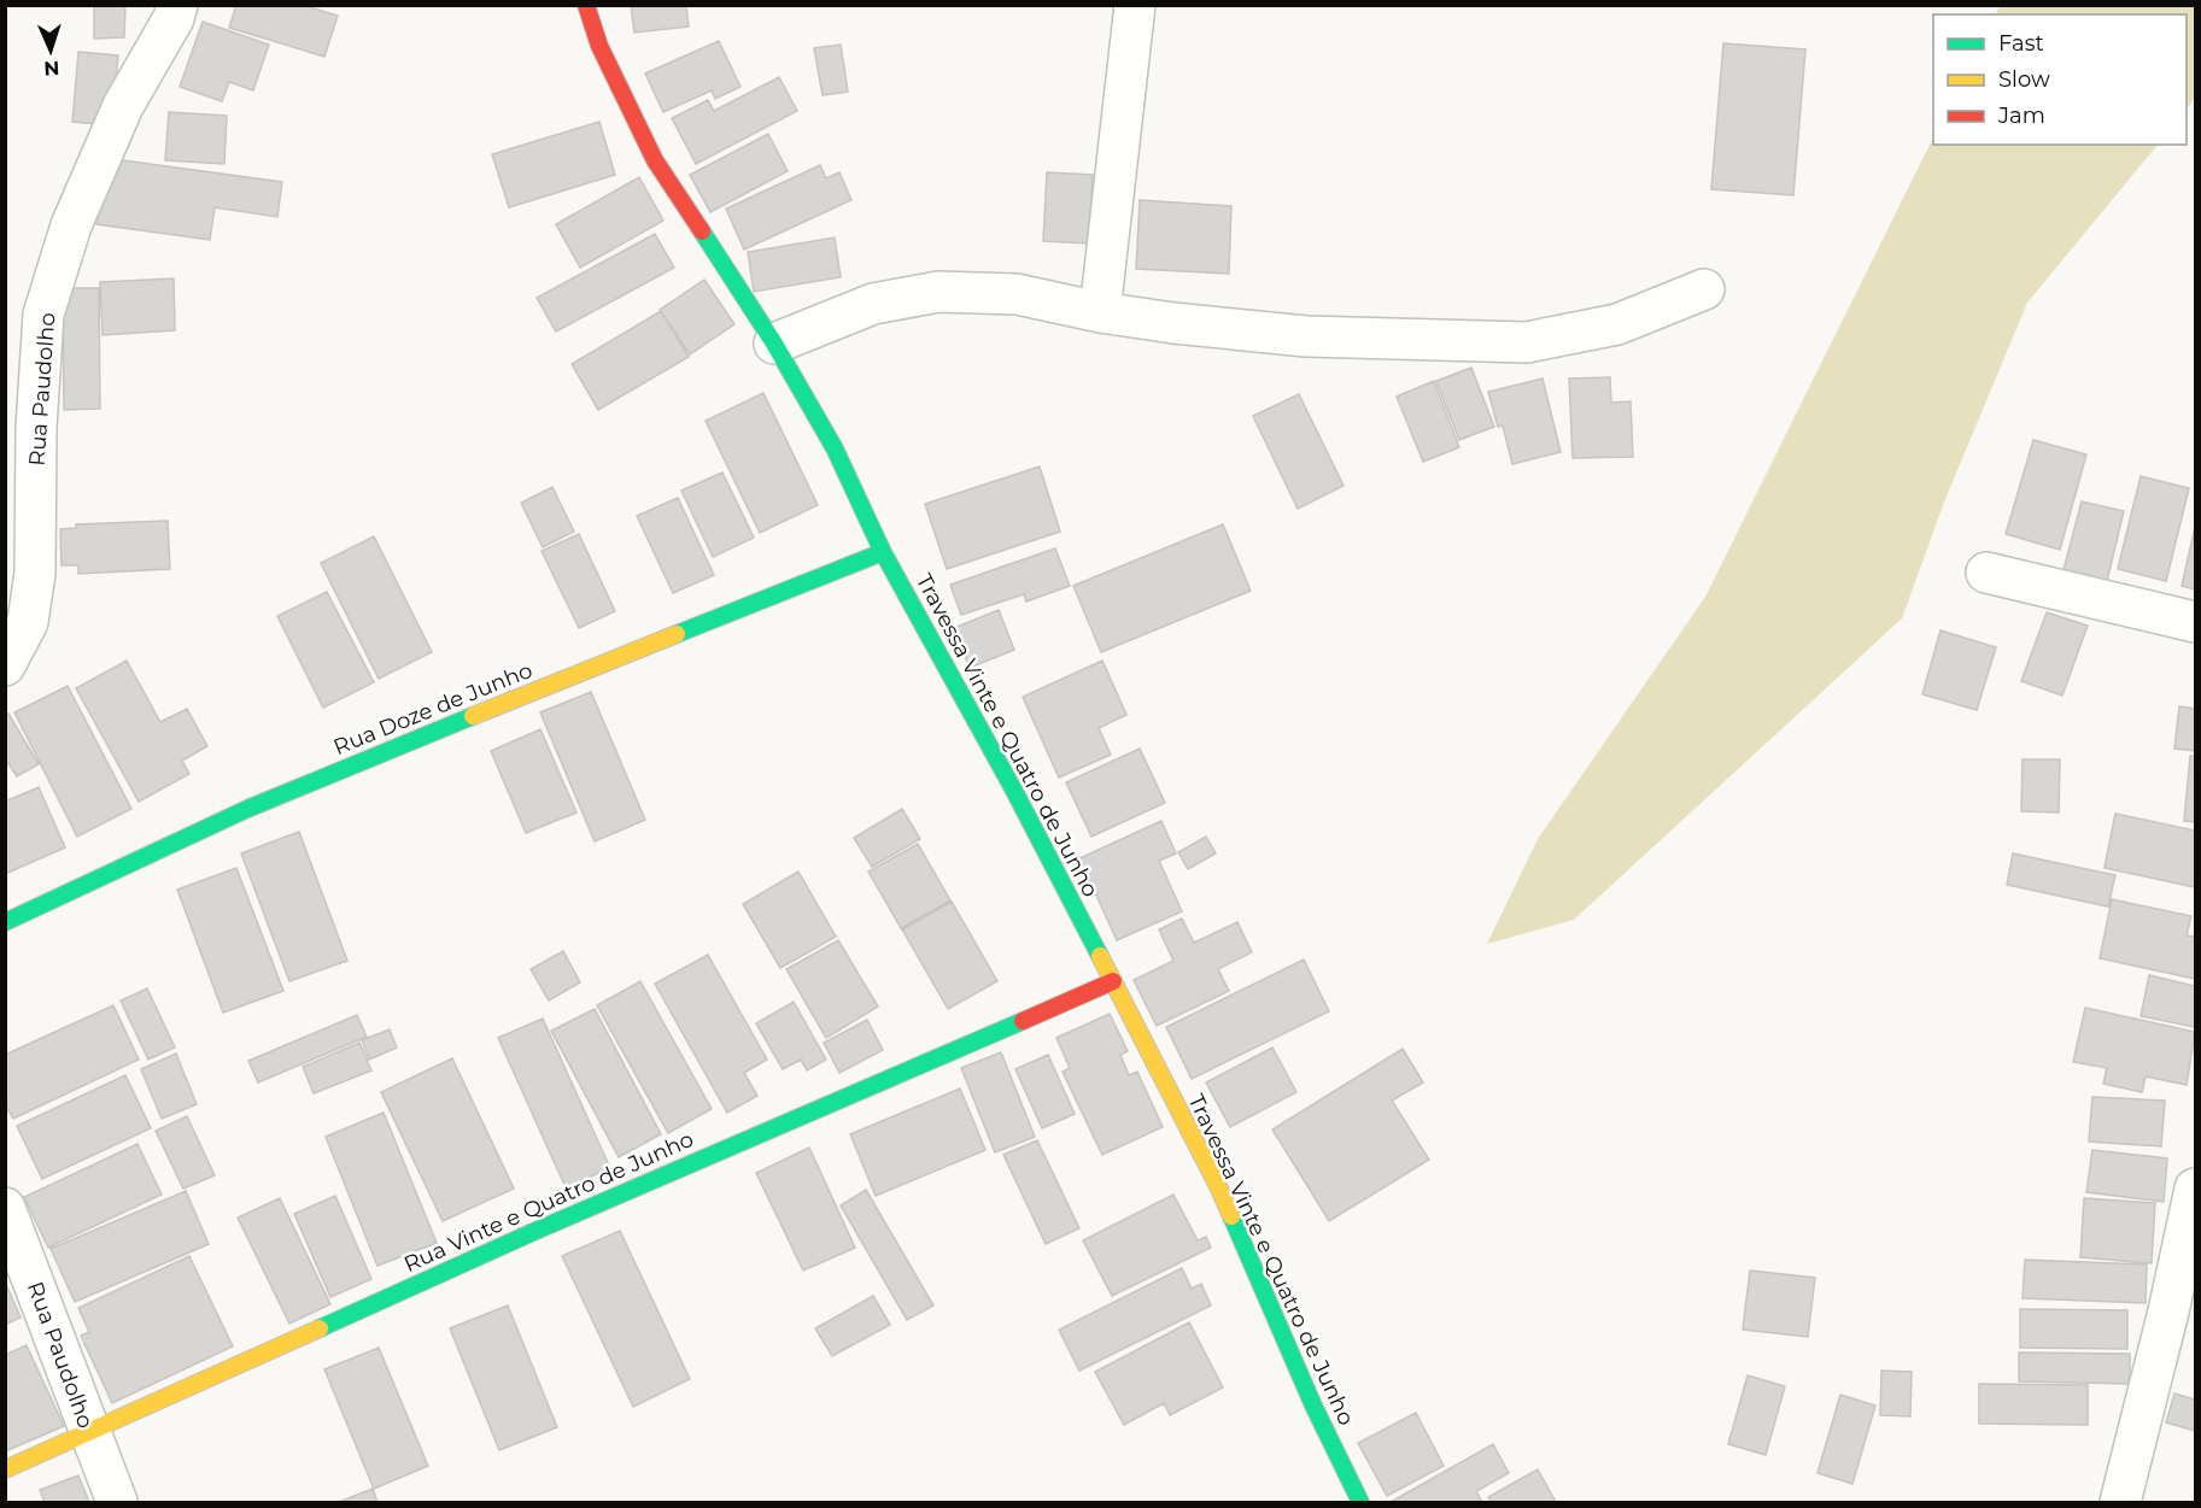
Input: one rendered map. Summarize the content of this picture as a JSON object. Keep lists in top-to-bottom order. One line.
{"streets":{"street":["Rua Paudolho","Rua Doze de Junho","Travessa Vinte e Quatro de Junho","Rua Vinte e Quatro de Junho"]},"crossings":[["Rua Paudolho","Rua Vinte e Quatro de Junho"],["Rua Doze de Junho","Travessa Vinte e Quatro de Junho"],["Travessa Vinte e Quatro de Junho","Rua Vinte e Quatro de Junho"]],"legend":["Fast","Slow","Jam"],"north":"bottom"}
